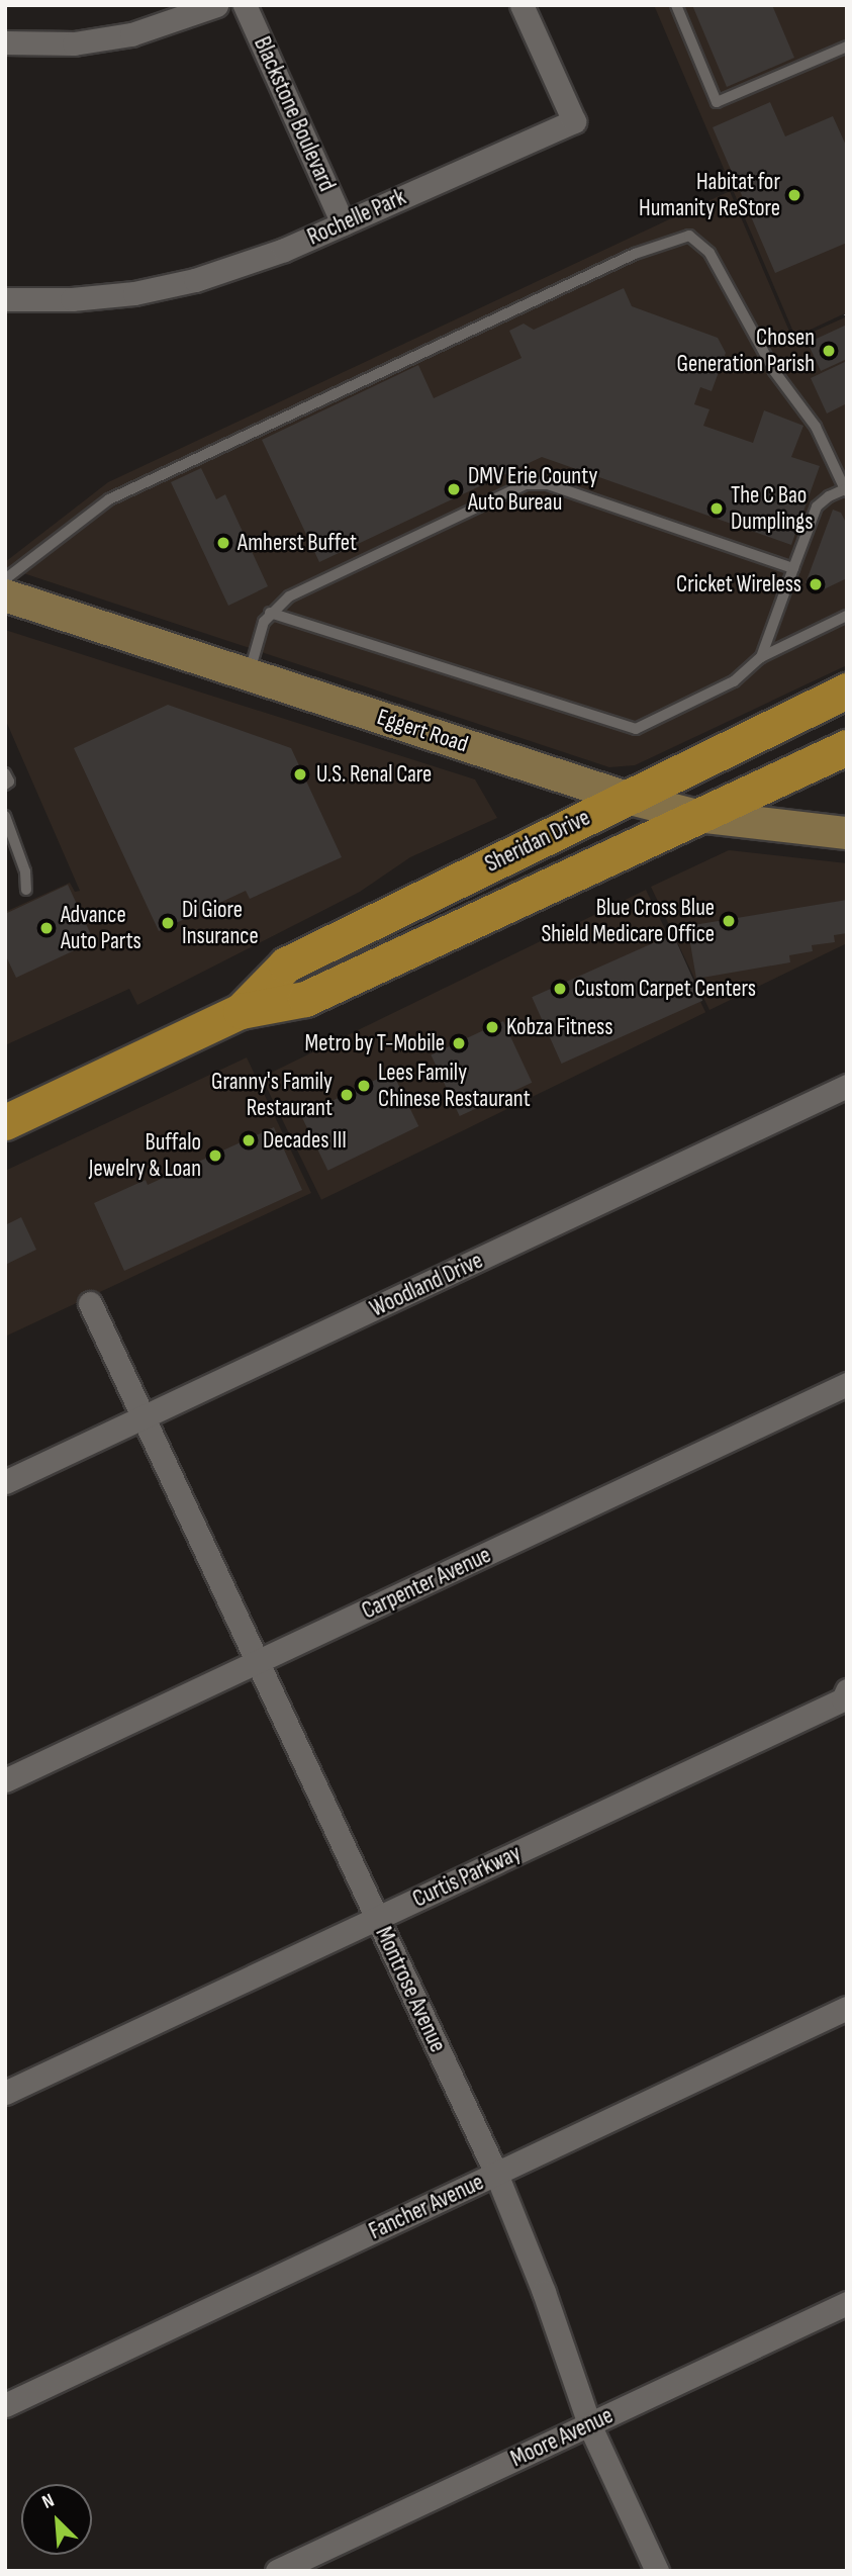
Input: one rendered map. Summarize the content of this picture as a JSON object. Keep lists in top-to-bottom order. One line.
{"streets":{"main road":["Sheridan Drive"],"street":["Blackstone Boulevard","Rochelle Park","Eggert Road","Woodland Drive","Carpenter Avenue","Curtis Parkway","Montrose Avenue","Fancher Avenue","Moore Avenue"]},"crossings":[["Blackstone Boulevard","Rochelle Park"],["Eggert Road","Sheridan Drive"],["Woodland Drive","Montrose Avenue"],["Carpenter Avenue","Montrose Avenue"],["Curtis Parkway","Montrose Avenue"],["Montrose Avenue","Fancher Avenue"],["Montrose Avenue","Moore Avenue"]],"places":["Habitat for Humanity ReStore","Chosen Generation Parish","DMV Erie County Auto Bureau","The C Bao Dumplings","Amherst Buffet","Cricket Wireless","U.S. Renal Care","Blue Cross Blue Shield Medicare Office","Di Giore Insurance","Advance Auto Parts","Custom Carpet Centers","Kobza Fitness","Metro by T-Mobile","Lees Family Chinese Restaurant","Granny's Family Restaurant","Decades III","Buffalo Jewelry & Loan"],"north":"top left"}
